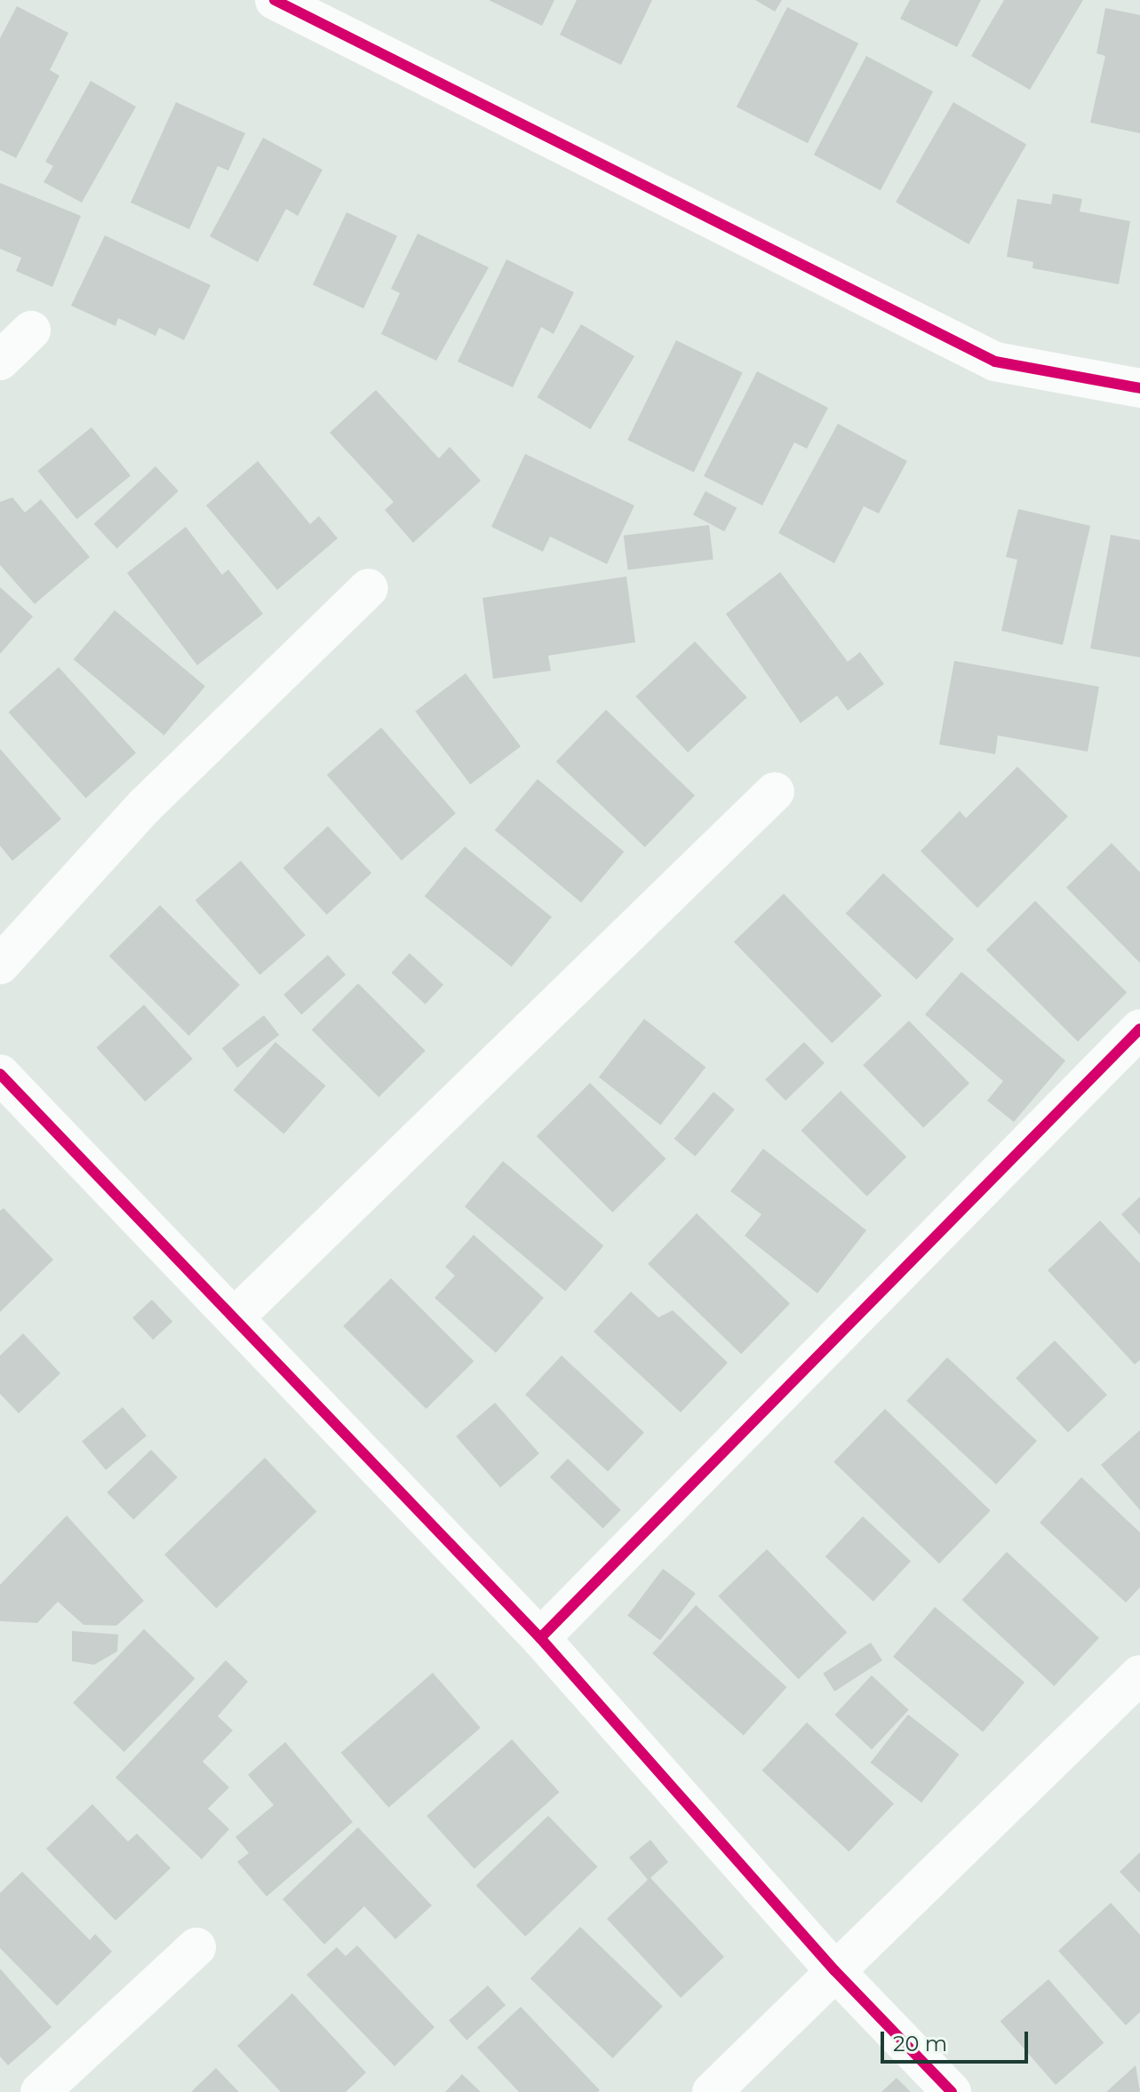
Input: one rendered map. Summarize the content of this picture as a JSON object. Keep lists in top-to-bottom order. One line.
{"scale_bar":"20 m"}
